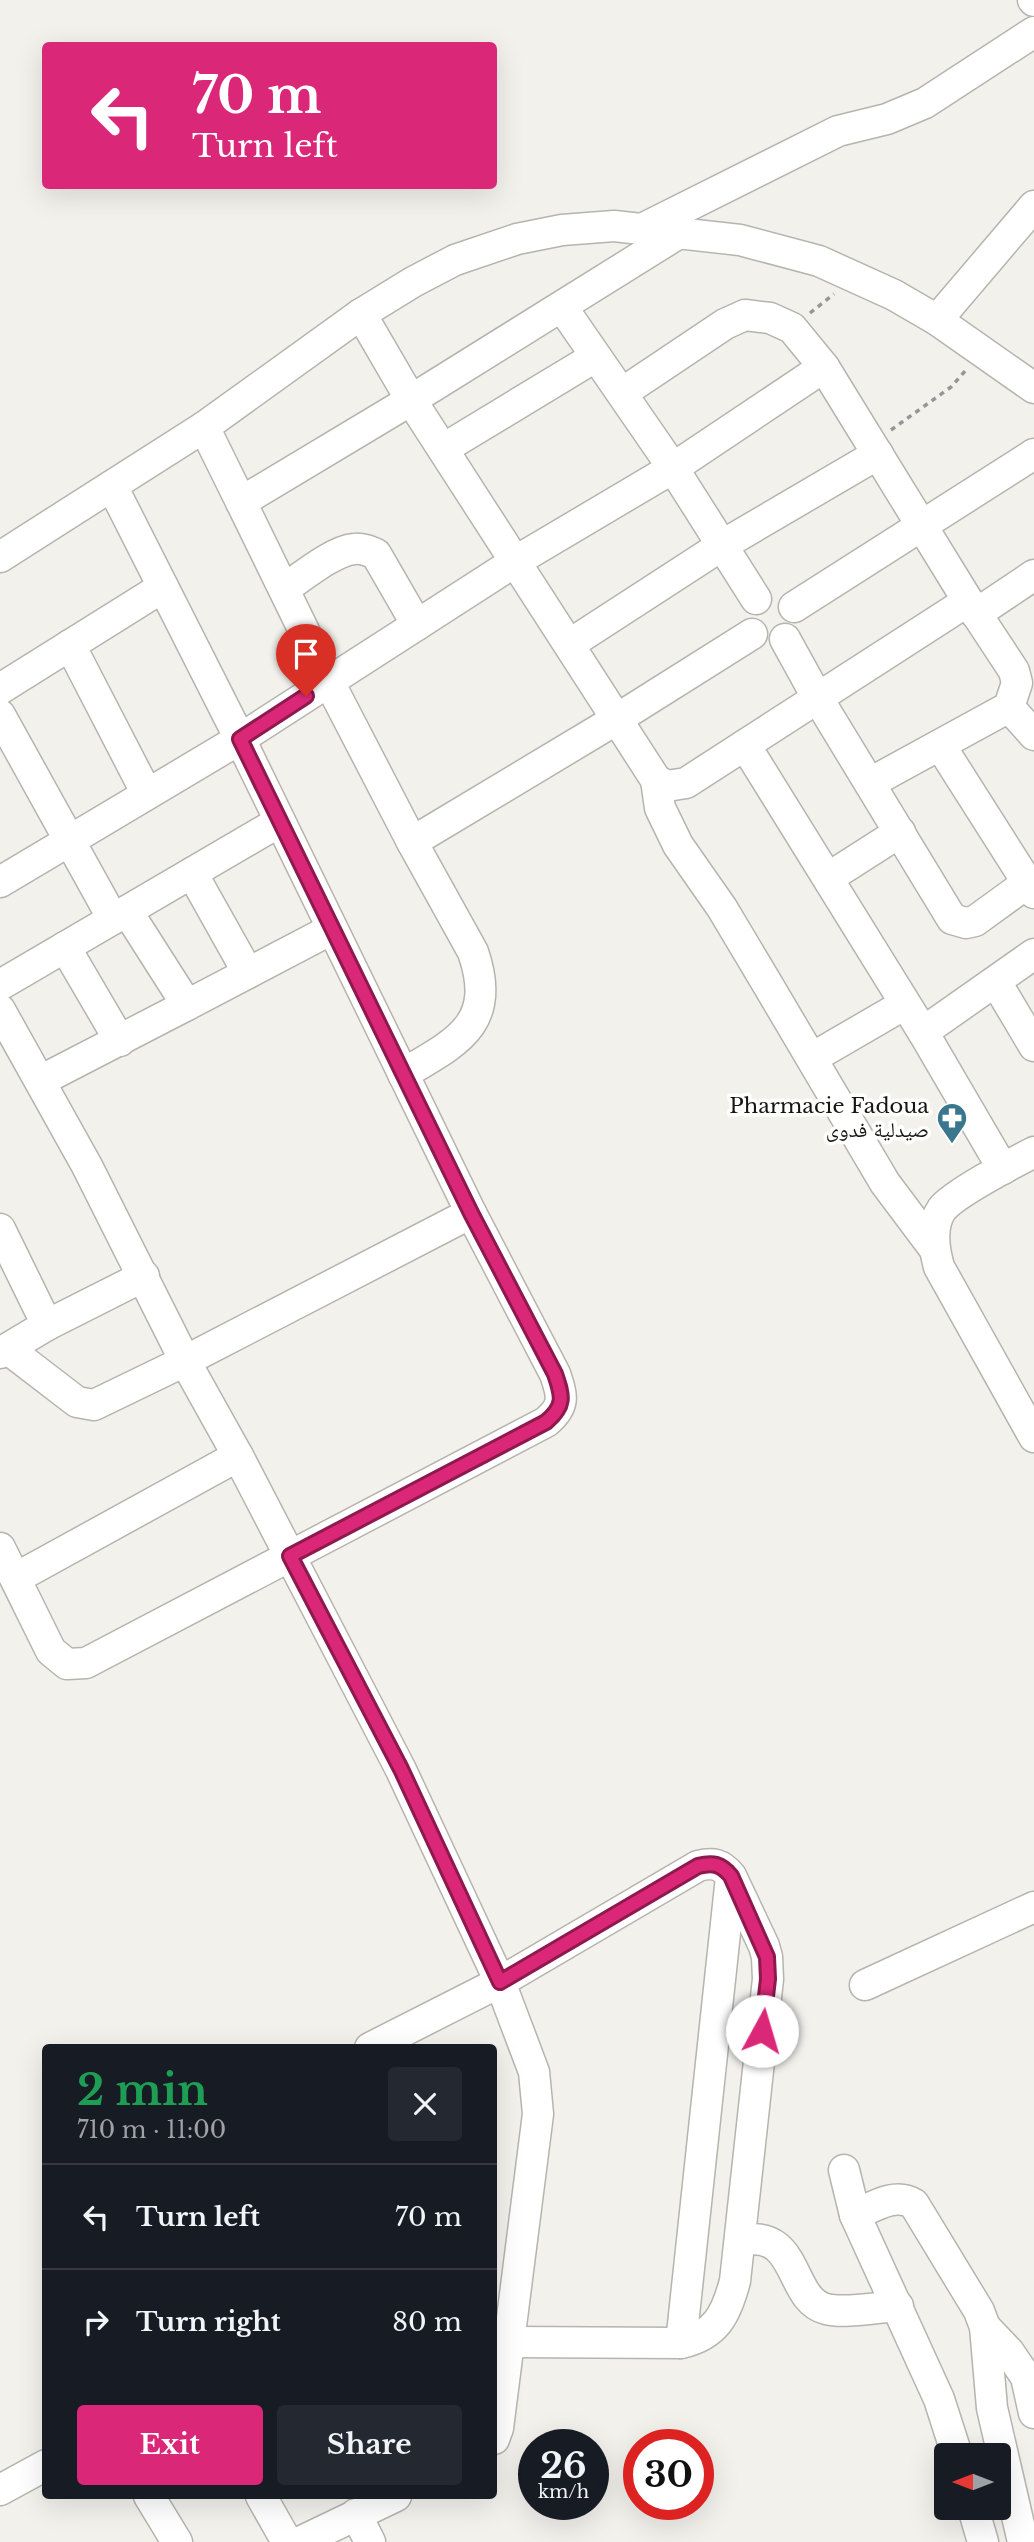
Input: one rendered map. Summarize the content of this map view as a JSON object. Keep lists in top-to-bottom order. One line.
{"places":{"pharmacy":["Pharmacie Fadoua صيدلية فدوى"]},"north":"left","page":{"turn":["70 m","Turn left"],"heading":["2 min","710 m · 11:00"],"list":[{"name":"Turn left","value":"70 m"},{"name":"Turn right","value":"80 m"}],"buttons":["Exit","Share"],"speed":"26 km/h","limit":"30"}}
